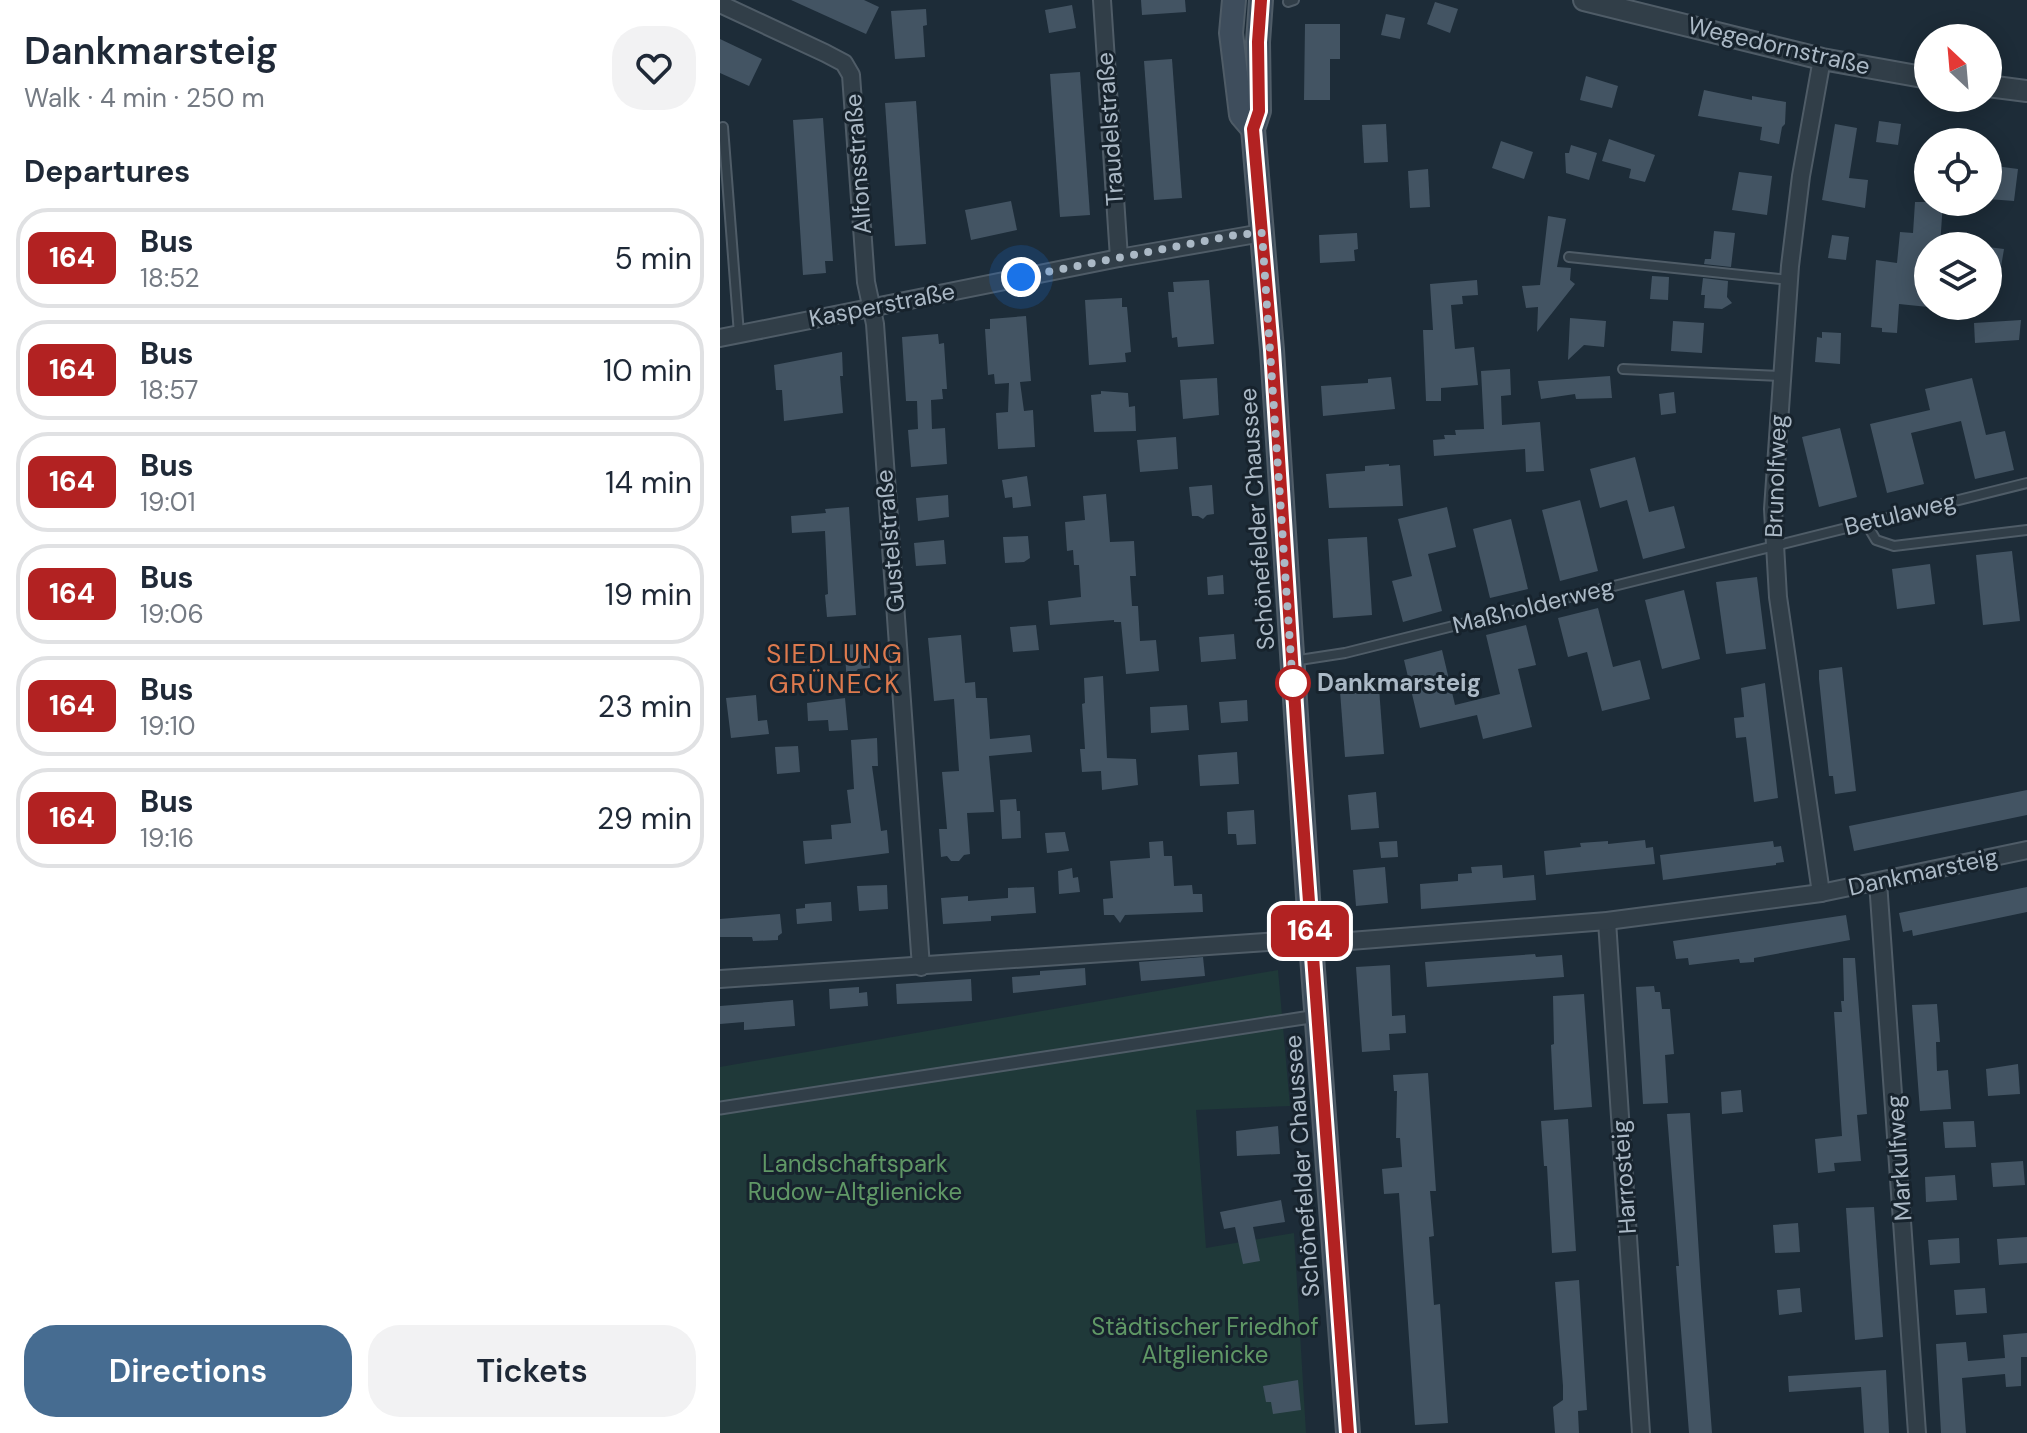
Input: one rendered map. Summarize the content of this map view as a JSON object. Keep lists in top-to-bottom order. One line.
{"streets":{"main road":["Schönefelder Chaussee"],"street":["Wegedornstraße","Traudelstraße","Alfonsstraße","Kasperstraße","Brunolfweg","Gustelstraße","Dankmarsteig","Markulfweg","Harrosteig"],"lane":["Betulaweg","Maßholderweg"]},"crossings":[["Wegedornstraße","Brunolfweg"],["Traudelstraße","Kasperstraße"],["Alfonsstraße","Kasperstraße"],["Alfonsstraße","Gustelstraße"],["Kasperstraße","Schönefelder Chaussee"],["Kasperstraße","Gustelstraße"],["Brunolfweg","Betulaweg"],["Brunolfweg","Maßholderweg"],["Brunolfweg","Dankmarsteig"],["Betulaweg","Maßholderweg"],["Schönefelder Chaussee","Maßholderweg"],["Schönefelder Chaussee","Dankmarsteig"],["Gustelstraße","Dankmarsteig"],["Dankmarsteig","Markulfweg"],["Dankmarsteig","Harrosteig"]],"districts":["SIEDLUNG GRÜNECK"],"parks":["Landschaftspark Rudow-Altglienicke","Städtischer Friedhof Altglienicke"],"places":["Dankmarsteig"],"lines":["bus line 164"],"north":"top left","page":{"heading":[["Dankmarsteig","Walk · 4 min · 250 m"],"Departures"],"on_map":"164","list":[{"mark":"164","name":"Bus","note":"18:52","value":"5 min"},{"mark":"164","name":"Bus","note":"18:57","value":"10 min"},{"mark":"164","name":"Bus","note":"19:01","value":"14 min"},{"mark":"164","name":"Bus","note":"19:06","value":"19 min"},{"mark":"164","name":"Bus","note":"19:10","value":"23 min"},{"mark":"164","name":"Bus","note":"19:16","value":"29 min"}],"buttons":["Directions","Tickets"]}}
